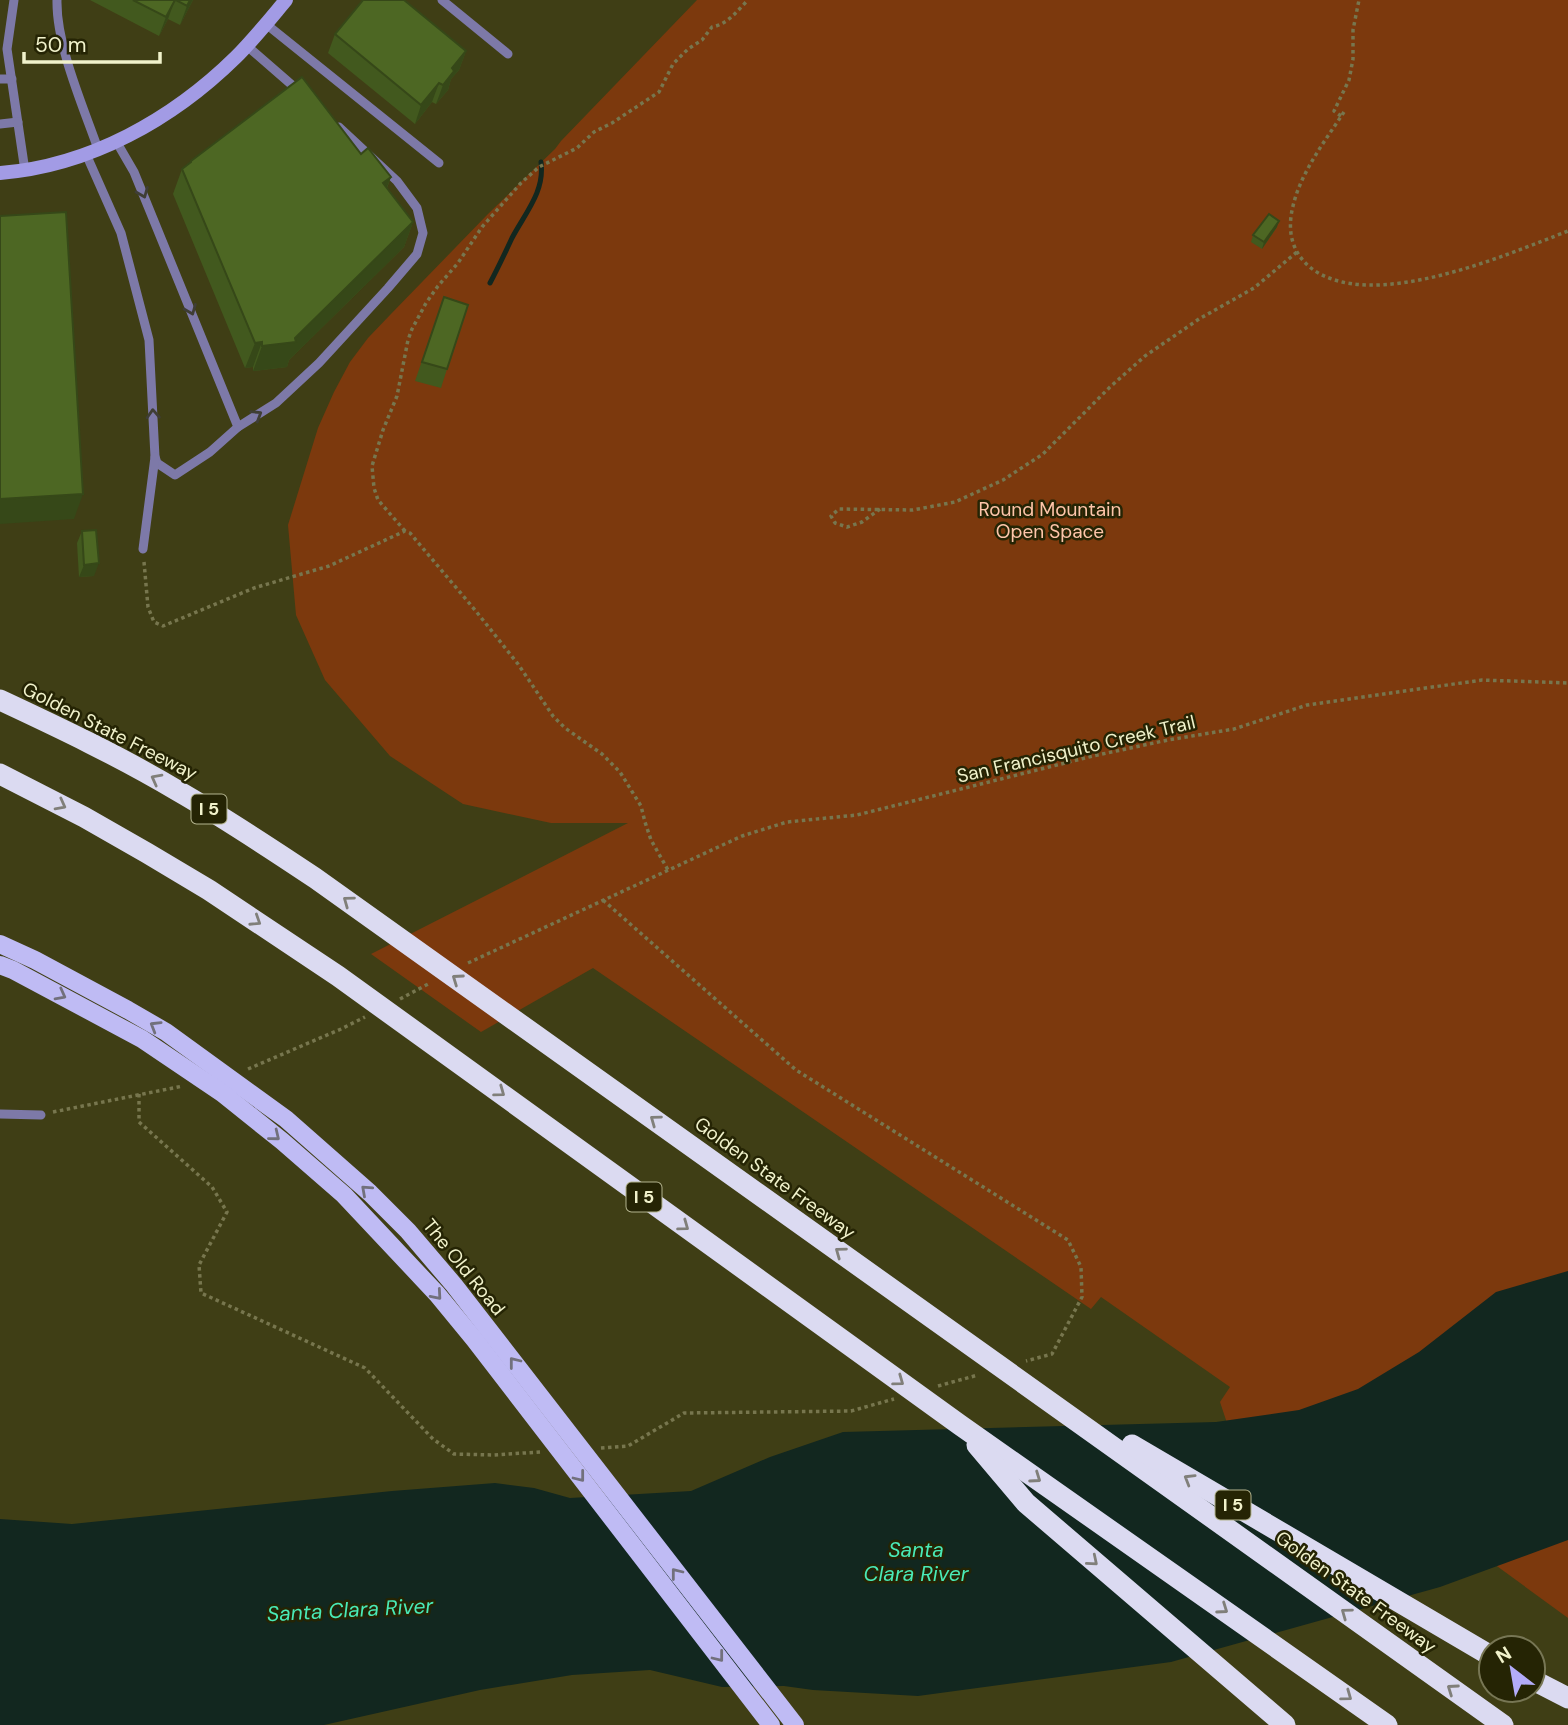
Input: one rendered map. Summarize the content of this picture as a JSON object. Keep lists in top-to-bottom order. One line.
{"streets":{"highway":["Golden State Freeway","I 5"],"main road":["The Old Road"],"path":["San Francisquito Creek Trail"]},"crossings":[["Golden State Freeway","San Francisquito Creek Trail"],["Golden State Freeway","I 5"],["San Francisquito Creek Trail","I 5"]],"water":["Santa Clara River"],"parks":["Round Mountain Open Space"],"scale_bar":"50 m","north":"top left"}
